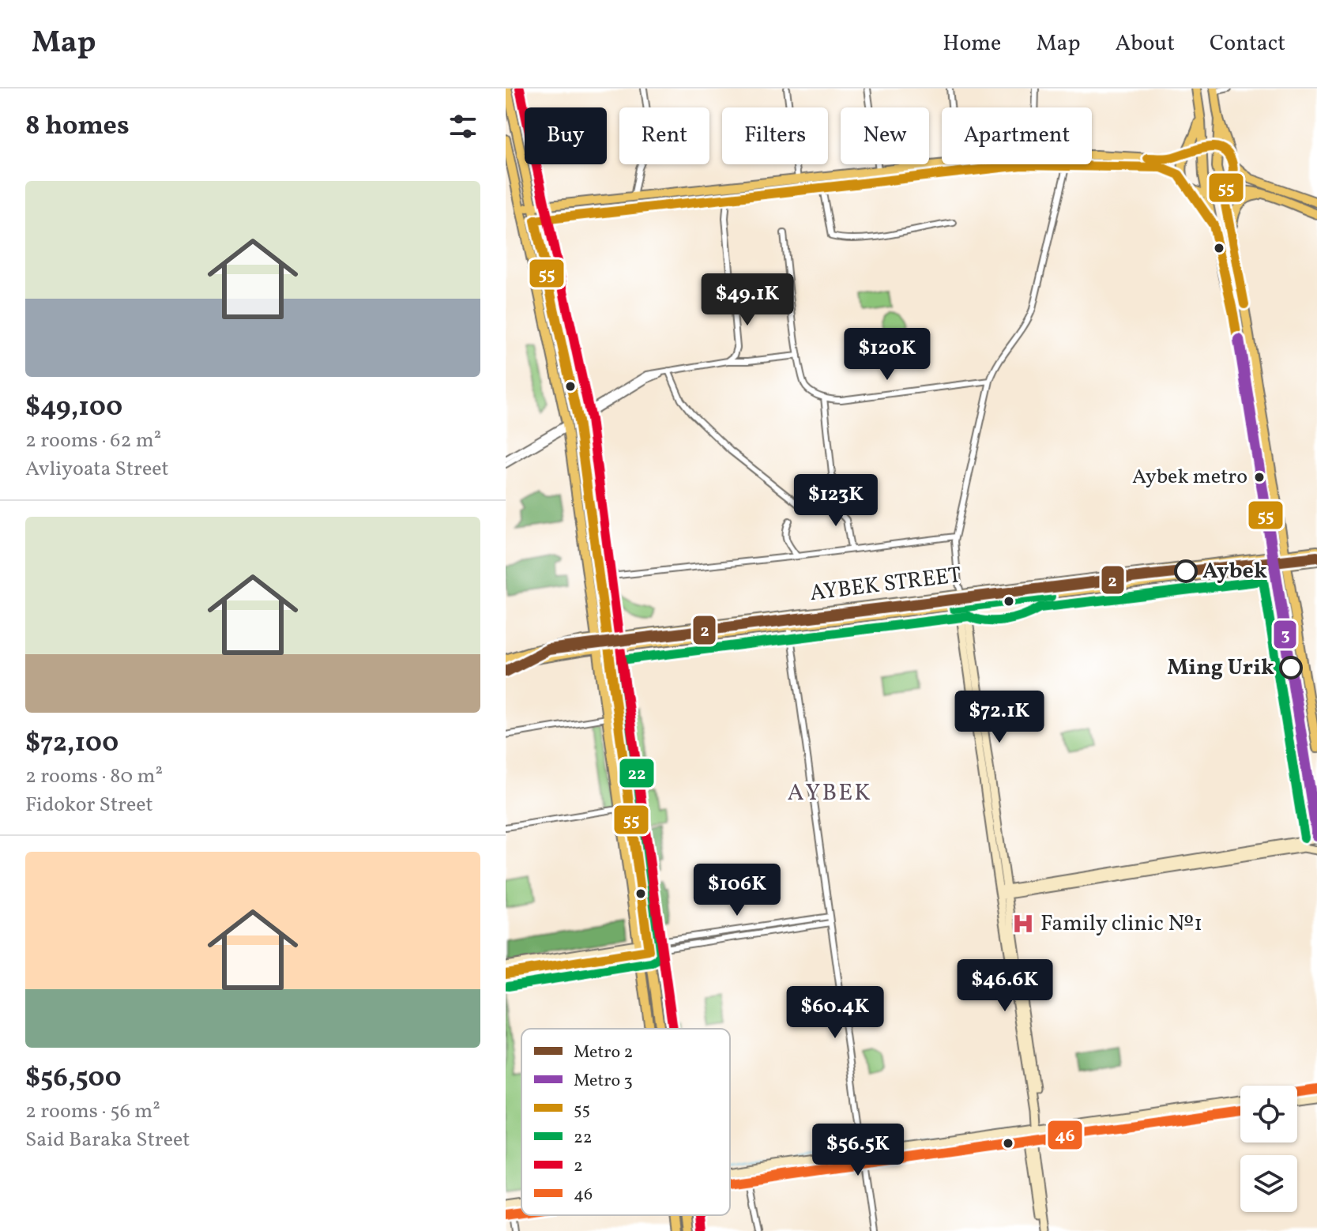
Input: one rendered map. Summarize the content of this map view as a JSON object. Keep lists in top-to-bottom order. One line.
{"streets":{"main road":["AYBEK STREET"]},"districts":["АYBEK"],"places":{"other":["Aybek metro","Aybek","Ming Urik"],"hospital":["Family clinic №1"]},"lines":["transit line 2","transit line 55","metro line 3","metro line 2","transit line 22","transit line 46"],"legend":["Metro 2","Metro 3","55","22","2","46"],"page":{"header":"Map","nav":["Home","Map","About","Contact"],"heading":"8 homes","chip":["Buy","Rent","Filters","New","Apartment"],"list":[{"name":"$49,100","note":"2 rooms · 62 m² · Avliyoata Street"},{"name":"$72,100","note":"2 rooms · 80 m² · Fidokor Street"},{"name":"$56,500","note":"2 rooms · 56 m² · Said Baraka Street"}],"price":["$49.1K","$120K","$123K","$72.1K","$106K","$46.6K","$60.4K","$56.5K"]}}
